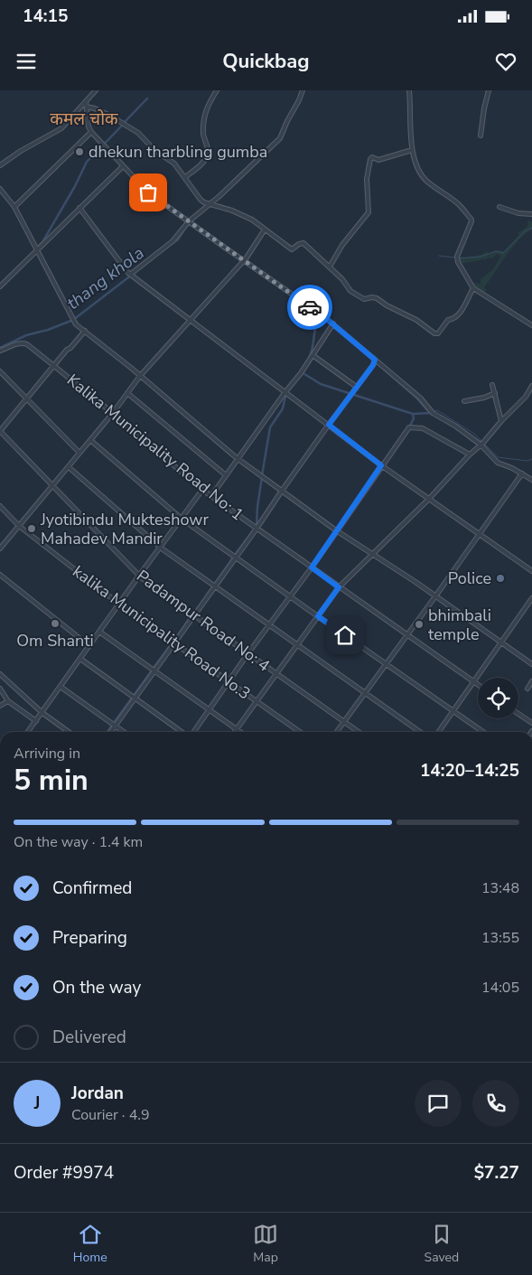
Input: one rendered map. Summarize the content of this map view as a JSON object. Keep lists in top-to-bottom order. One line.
{"streets":{"street":["Kalika Municipality Road No: 1","Padampur Road No: 4","kalika Municipality Road No.3"]},"districts":["कमल चोक"],"water":["thang khola"],"places":["dhekun tharbling gumba","Jyotibindu Mukteshowr Mahadev Mandir","Police","Om Shanti","bhimbali temple"],"page":{"status":"14:15","header":"Quickbag","heading":["5 min","Arriving in","14:20–14:25"],"panel":["Jordan","Courier · 4.9","Order #9974","$7.27"],"bar":"On the way · 1.4 km","list":[["Confirmed","13:48"],["Preparing","13:55"],["On the way","14:05"],"Delivered"],"round":"J","tabs":["Home","Map","Saved"]}}
